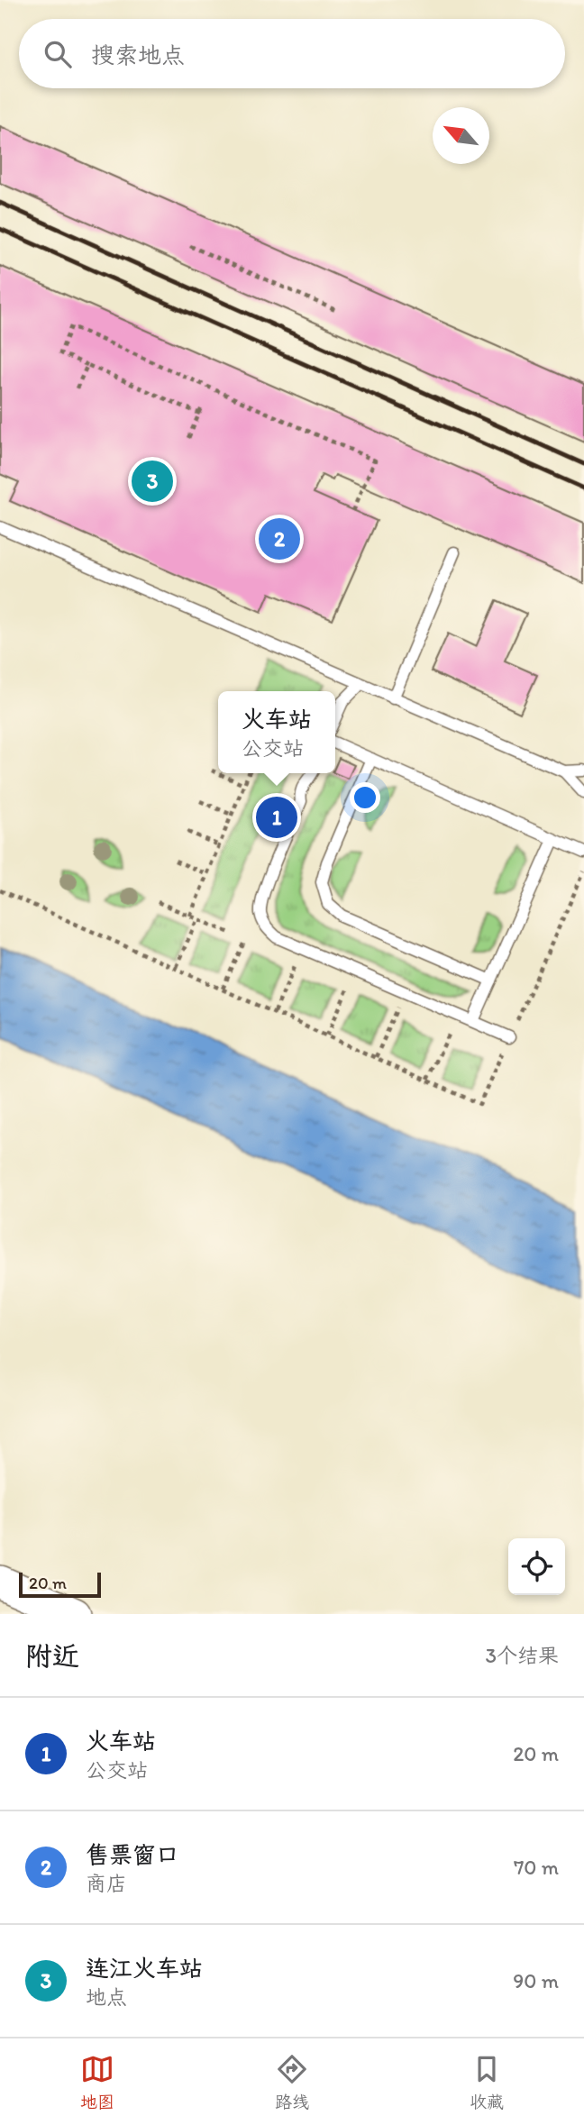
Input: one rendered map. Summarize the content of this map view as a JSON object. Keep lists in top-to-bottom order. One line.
{"scale_bar":"20 m","north":"top left","page":{"search":"搜索地点","pins":["3","2","1"],"popup":["火车站","公交站"],"scale":"20 m","heading":["附近","3个结果"],"list":[{"mark":"1","name":"火车站","note":"公交站","value":"20 m"},{"mark":"2","name":"售票窗口","note":"商店","value":"70 m"},{"mark":"3","name":"连江火车站","note":"地点","value":"90 m"}],"nav":["地图","路线","收藏"]}}
